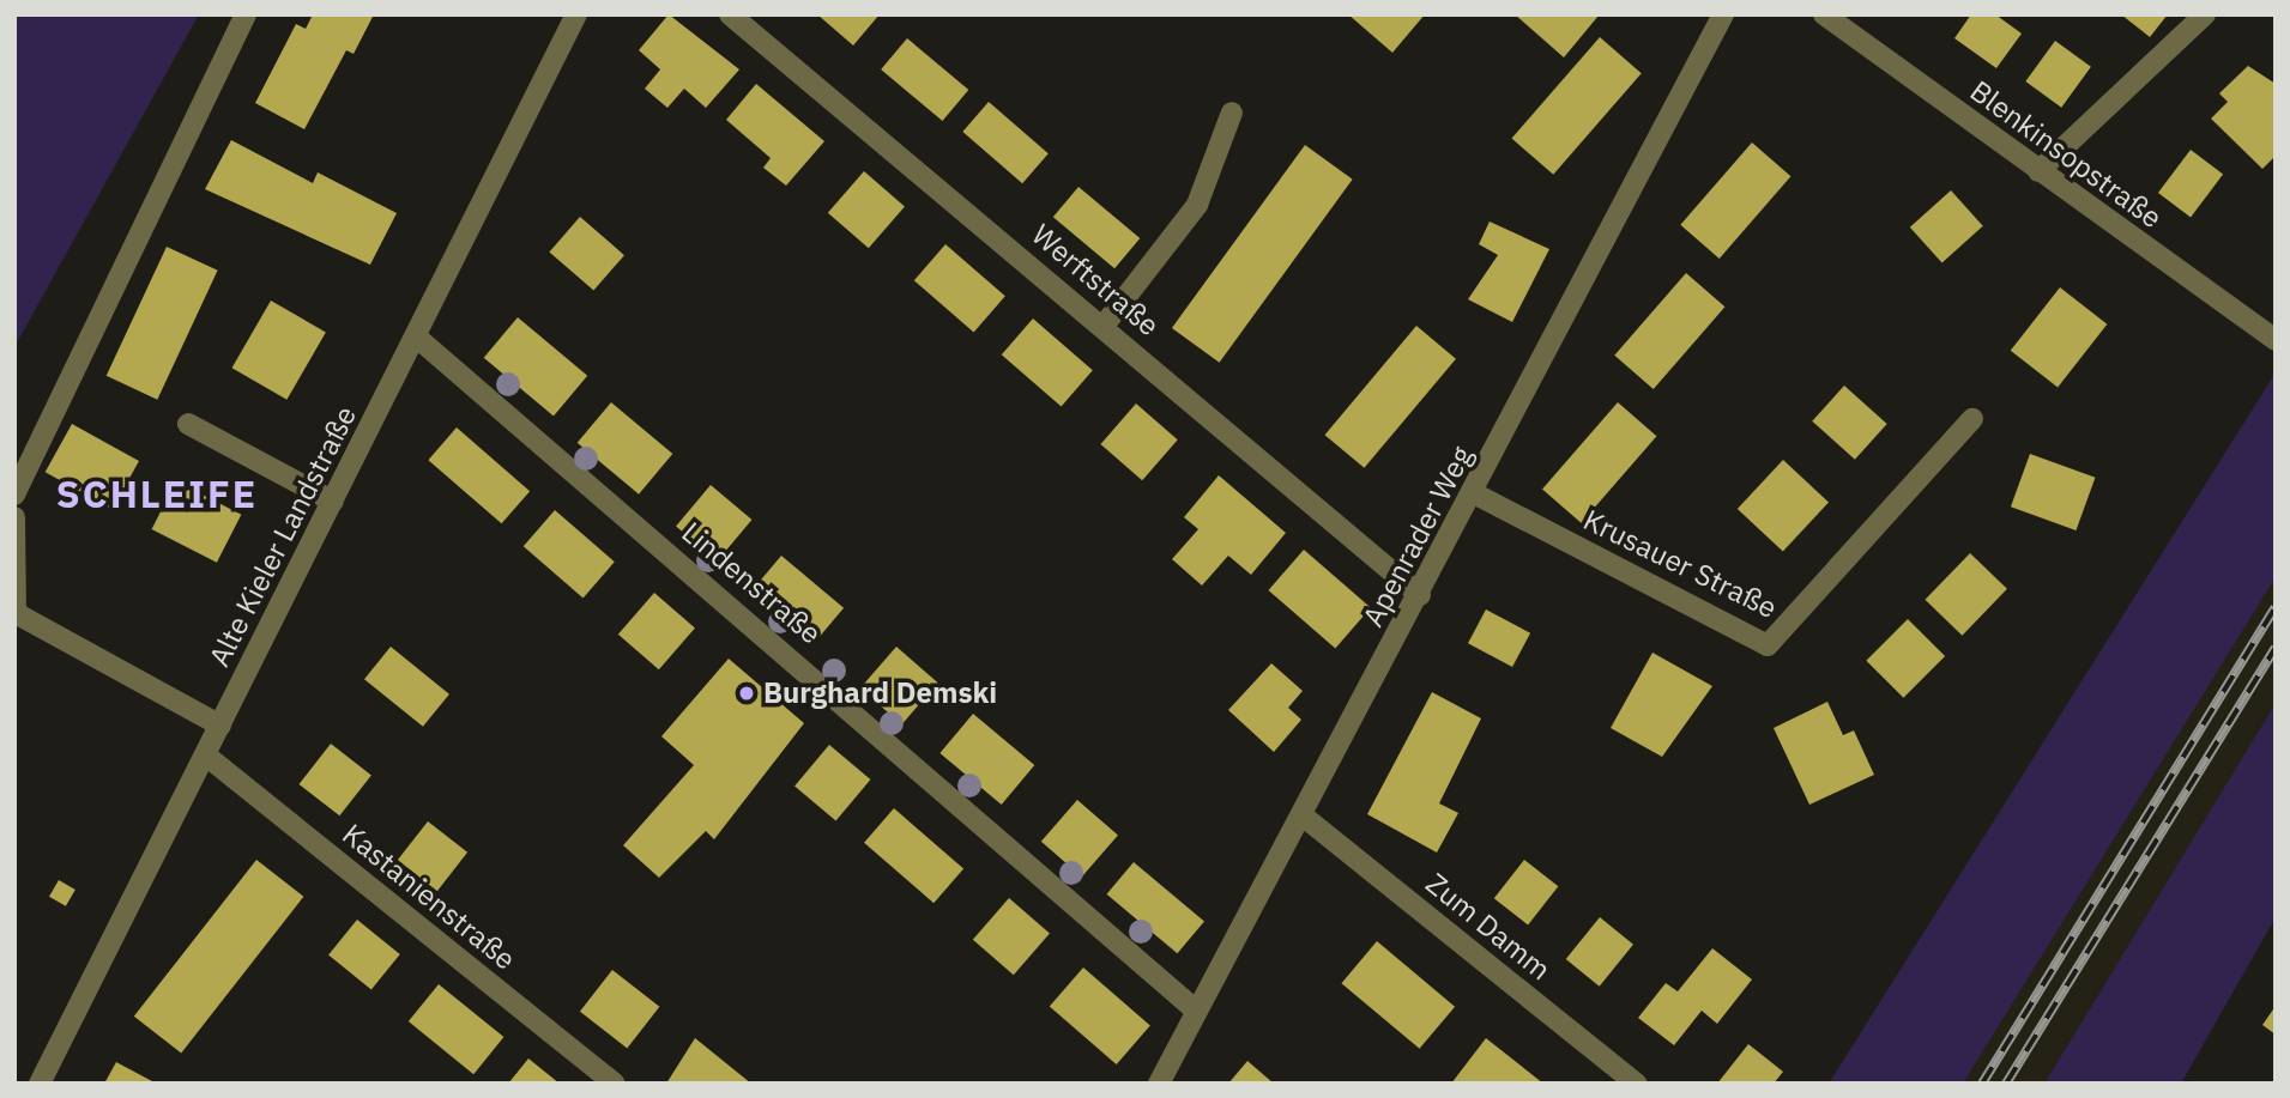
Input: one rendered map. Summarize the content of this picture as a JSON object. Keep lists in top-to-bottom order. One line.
{"streets":{"street":["Blenkinsopstraße","Werftstraße","Alte Kieler Landstraße","Apenrader Weg","Krusauer Straße","Lindenstraße","Kastanienstraße","Zum Damm"]},"crossings":[["Werftstraße","Apenrader Weg"],["Alte Kieler Landstraße","Lindenstraße"],["Alte Kieler Landstraße","Kastanienstraße"],["Apenrader Weg","Krusauer Straße"],["Apenrader Weg","Lindenstraße"],["Apenrader Weg","Zum Damm"]],"districts":["SCHLEIFE"],"places":["Burghard Demski"]}
